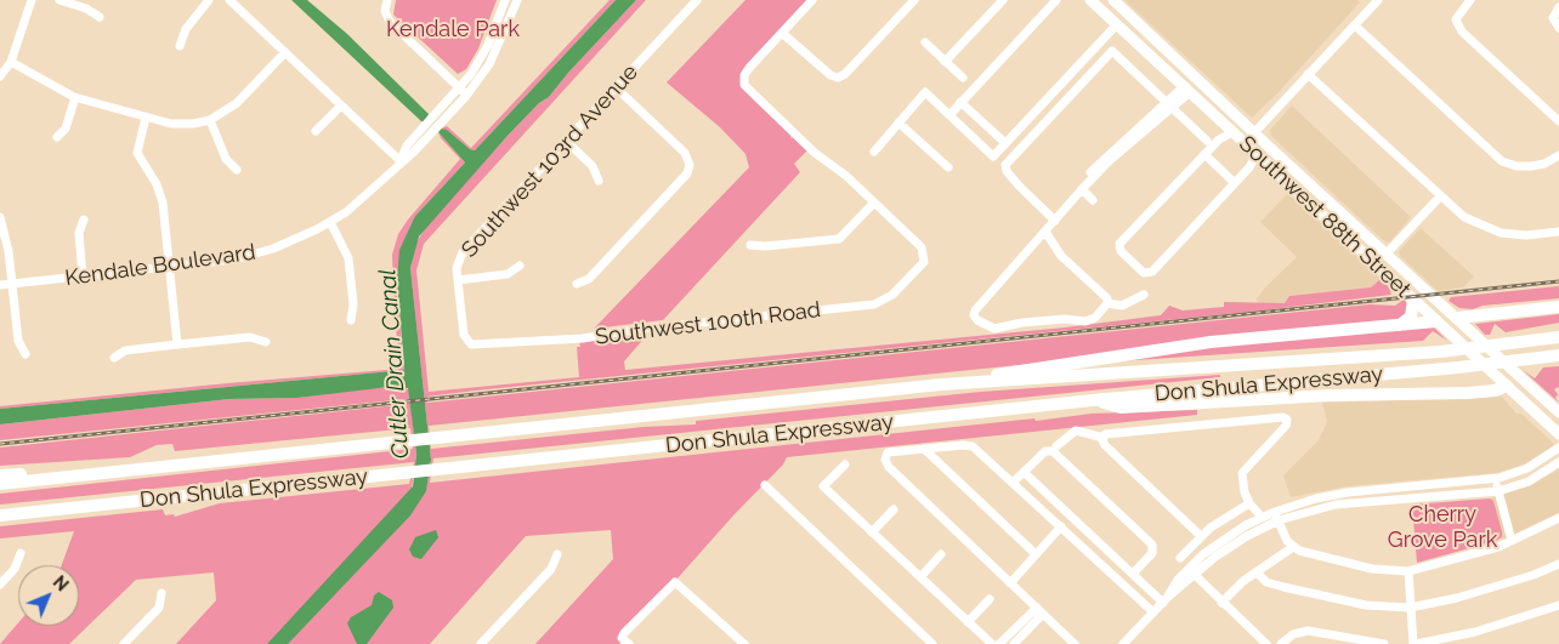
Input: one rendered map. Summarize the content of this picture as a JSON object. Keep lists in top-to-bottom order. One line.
{"streets":{"highway":["Don Shula Expressway"],"main road":["Southwest 88th Street"],"street":["Southwest 103rd Avenue","Kendale Boulevard","Southwest 100th Road"]},"crossings":[["Southwest 103rd Avenue","Southwest 100th Road"]],"water":["Cutler Drain Canal"],"parks":["Kendale Park","Cherry Grove Park"],"north":"top right"}
